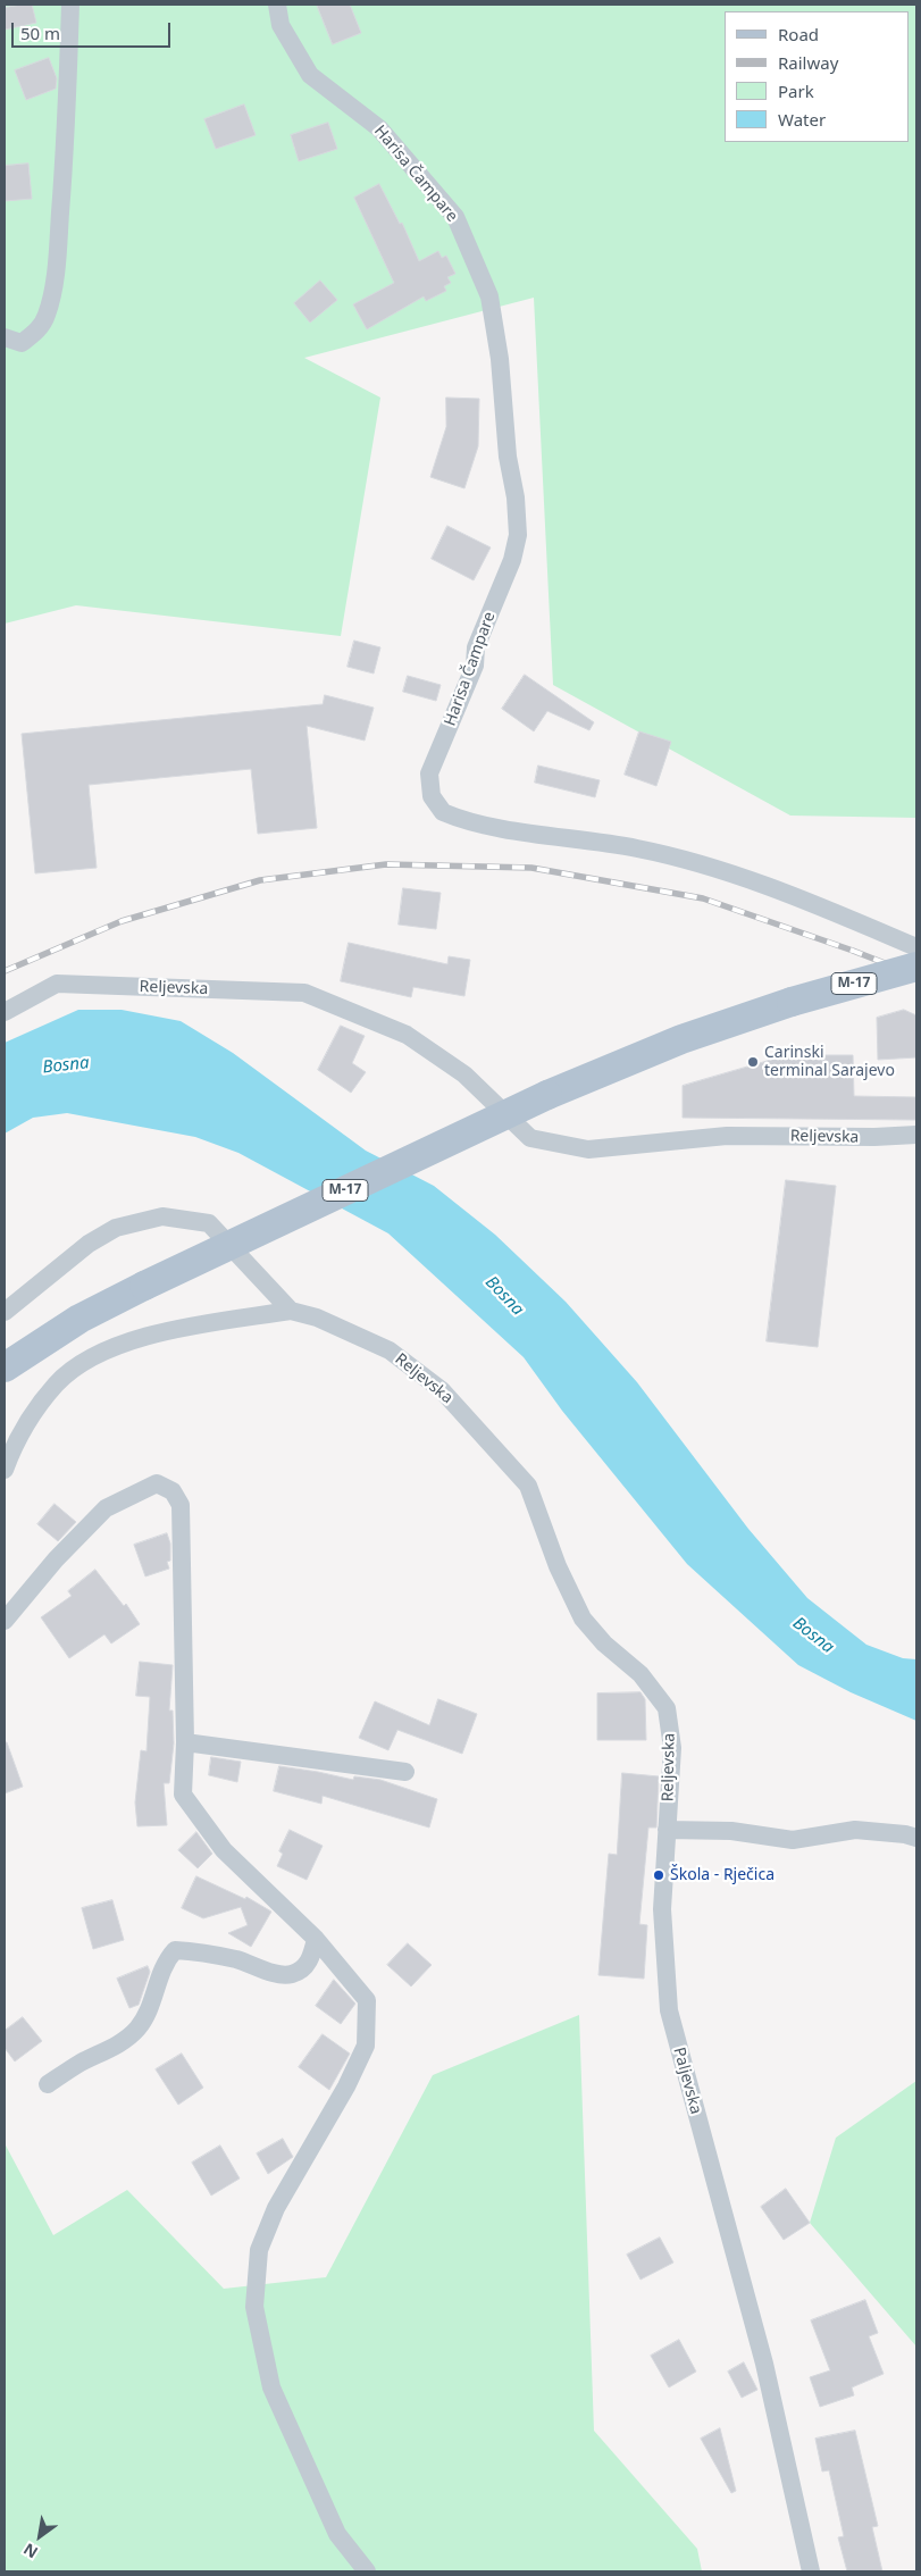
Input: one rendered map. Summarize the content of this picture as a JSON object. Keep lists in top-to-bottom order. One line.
{"streets":{"main road":["M-17"],"street":["Harisa Čampare","Reljevska","Paljevska"]},"crossings":[["Reljevska","Paljevska"]],"water":["Bosna"],"places":["Carinski terminal Sarajevo","Škola - Rječica"],"legend":["Road","Railway","Park","Water"],"scale_bar":"50 m","north":"bottom left"}
